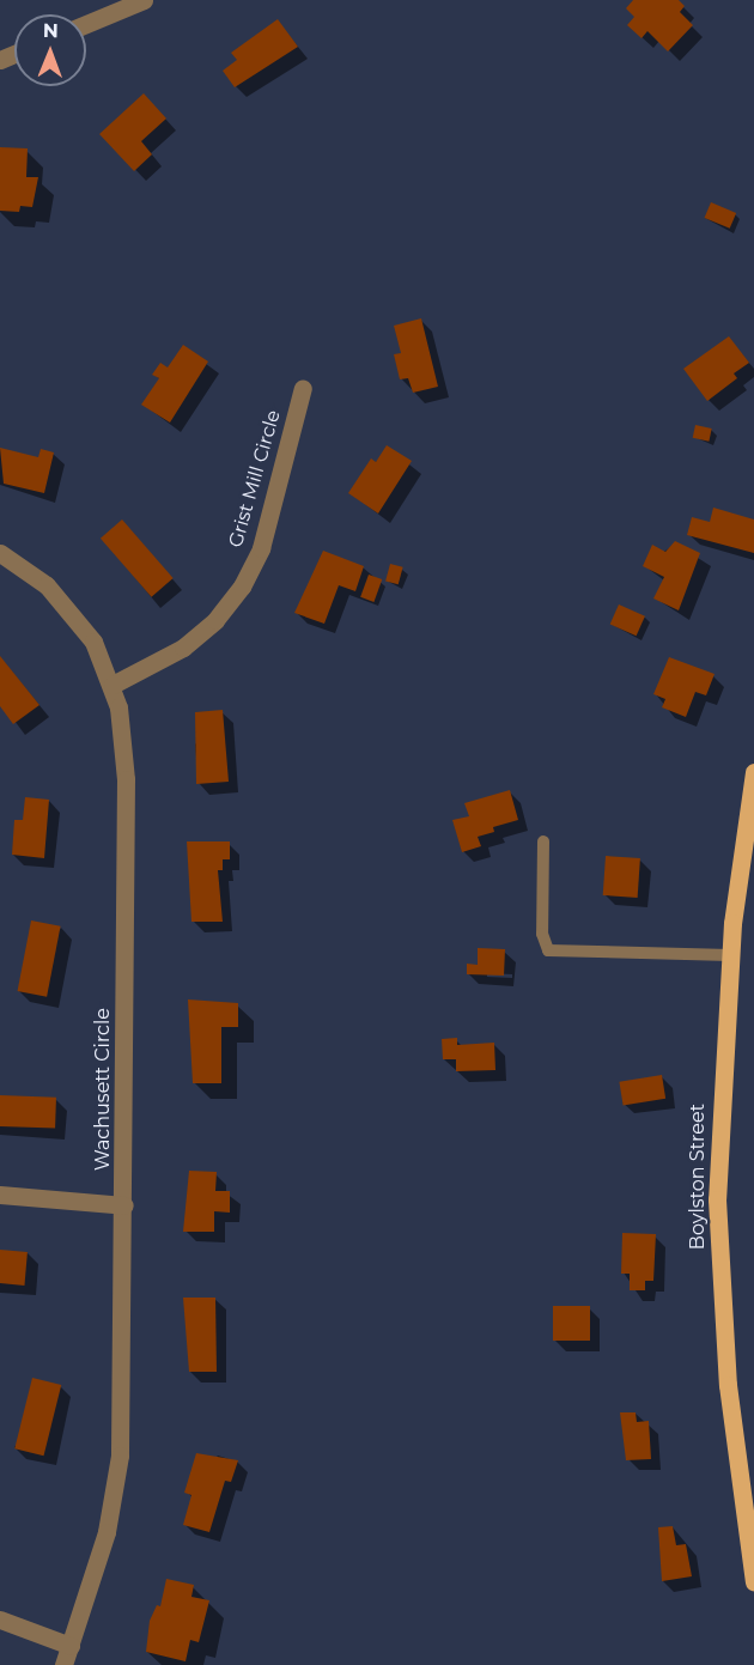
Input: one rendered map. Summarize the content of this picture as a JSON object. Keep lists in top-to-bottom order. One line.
{"streets":{"main road":["Boylston Street"],"street":["Grist Mill Circle","Wachusett Circle"]},"crossings":[["Grist Mill Circle","Wachusett Circle"]],"north":"top"}
